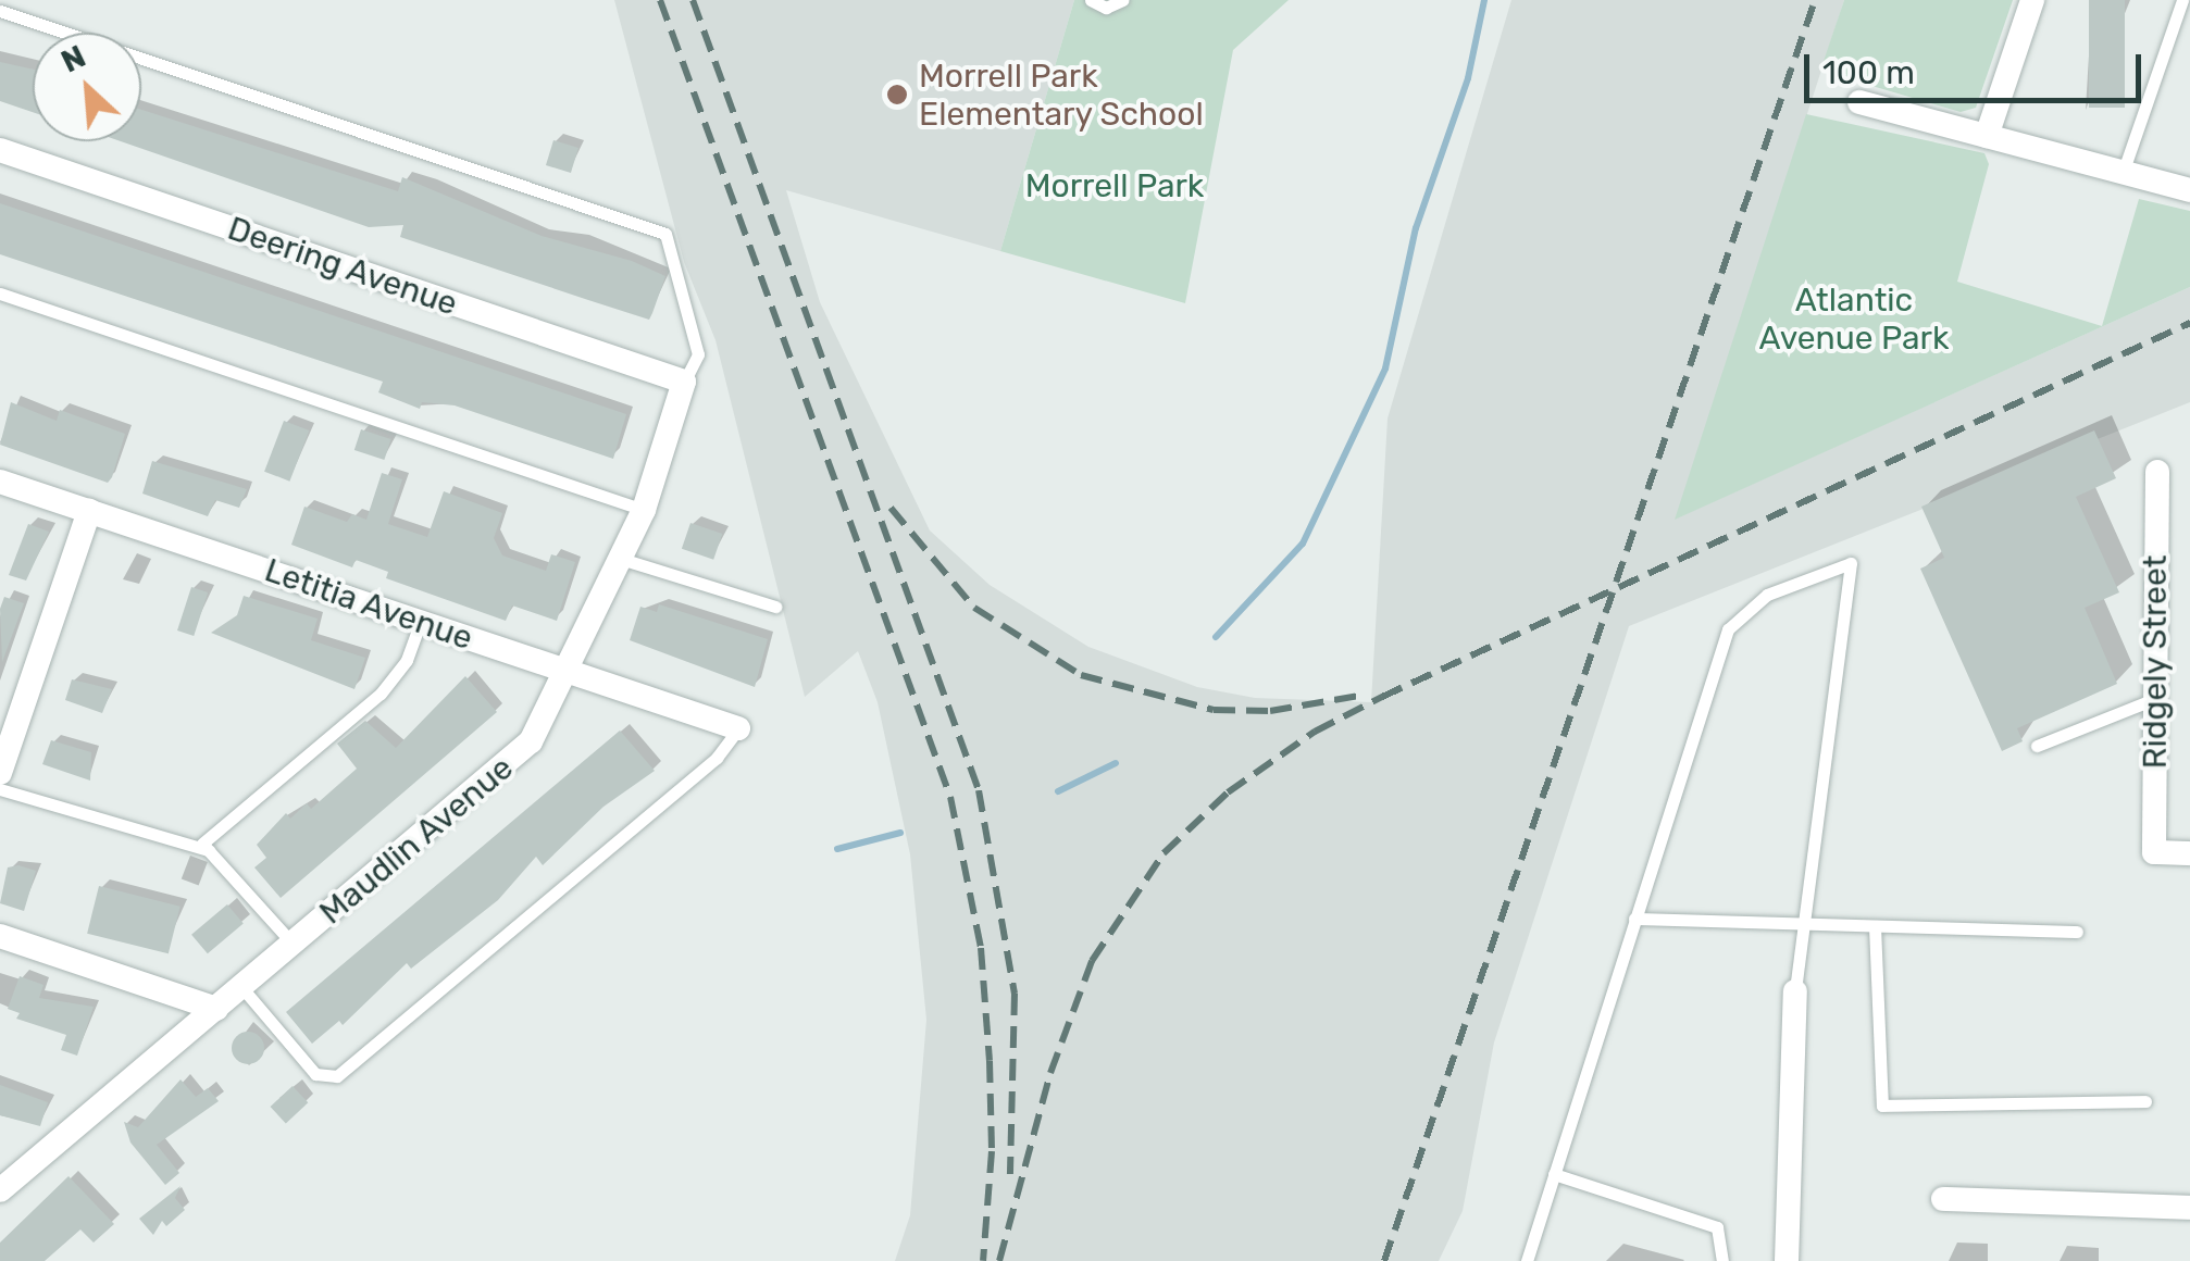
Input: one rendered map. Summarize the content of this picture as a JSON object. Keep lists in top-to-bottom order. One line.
{"streets":{"street":["Deering Avenue","Letitia Avenue","Ridgely Street","Maudlin Avenue"]},"crossings":[["Deering Avenue","Maudlin Avenue"],["Letitia Avenue","Maudlin Avenue"]],"parks":["Morrell Park","Atlantic Avenue Park"],"places":["Morrell Park Elementary School"],"scale_bar":"100 m","north":"top left"}
